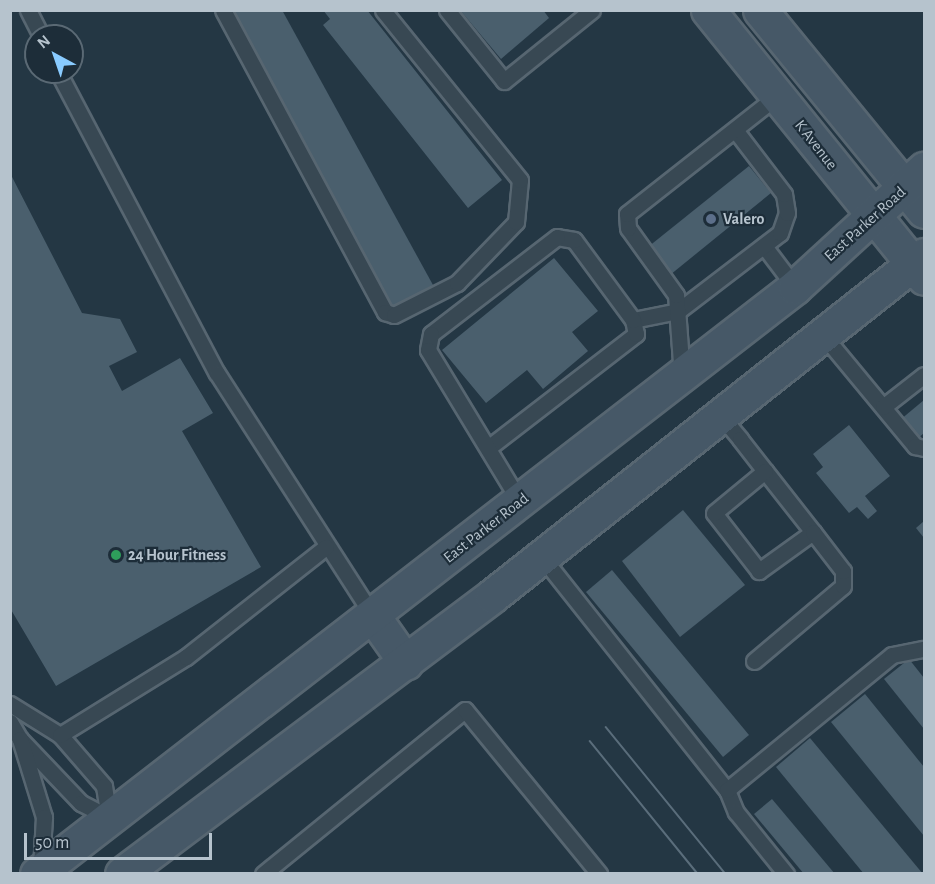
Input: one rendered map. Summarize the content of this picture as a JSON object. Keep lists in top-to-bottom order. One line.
{"streets":{"main road":["K Avenue","East Parker Road"]},"crossings":[["K Avenue","East Parker Road"]],"places":["Valero","24 Hour Fitness"],"scale_bar":"50 m","north":"top left"}
